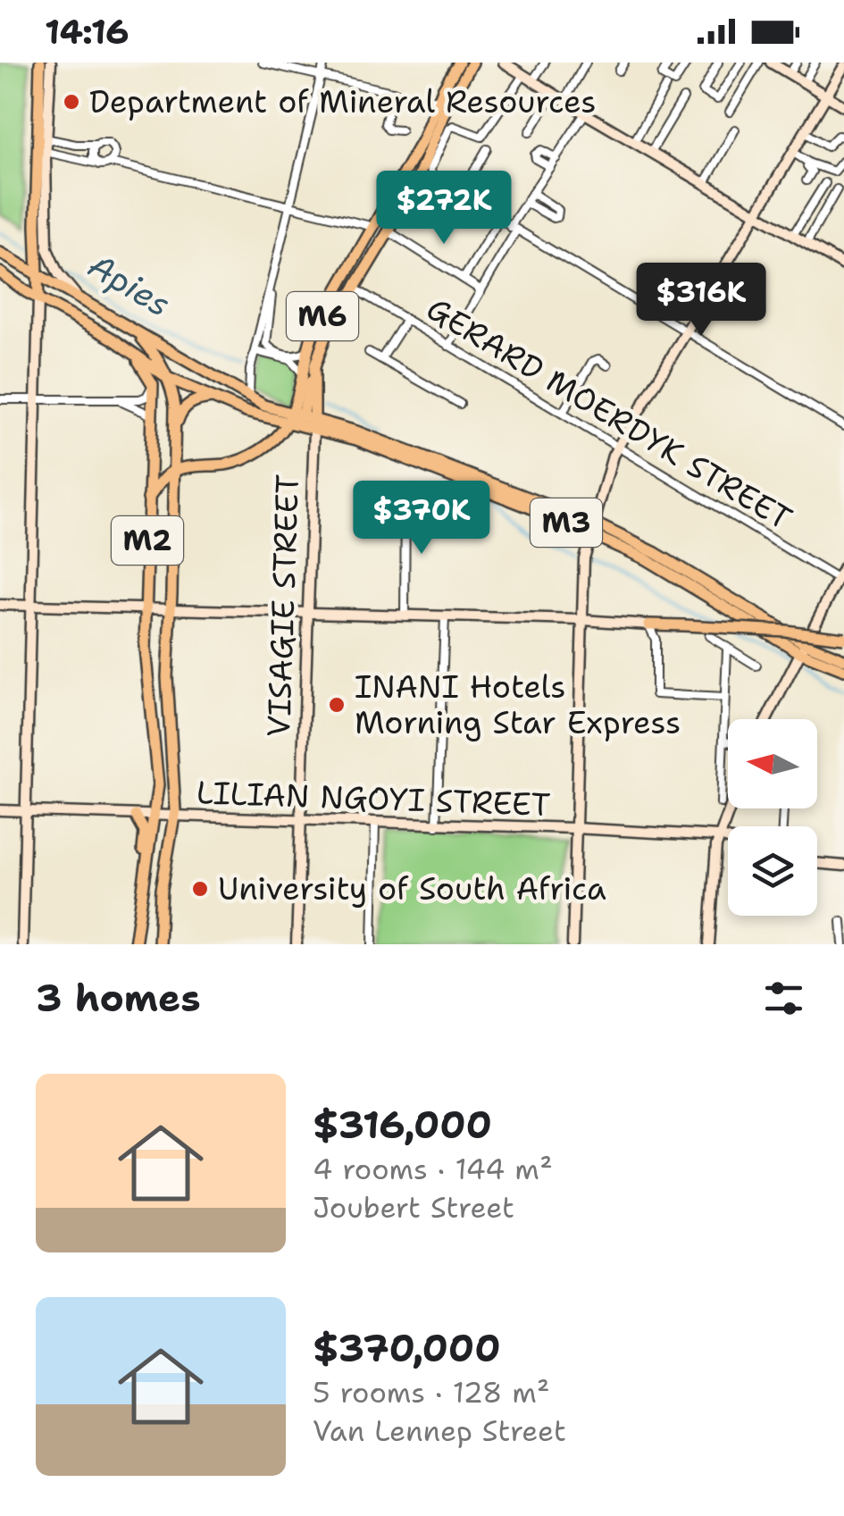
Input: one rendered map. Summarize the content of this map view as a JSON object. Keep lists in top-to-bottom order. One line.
{"streets":{"main road":["M6","M3","M2"],"street":["GERARD MOERDYK STREET","VISAGIE STREET","LILIAN NGOYI STREET"]},"crossings":[["M6","GERARD MOERDYK STREET"],["M6","M3"],["M6","VISAGIE STREET"],["M3","M2"],["M3","VISAGIE STREET"],["M2","LILIAN NGOYI STREET"],["VISAGIE STREET","LILIAN NGOYI STREET"]],"water":["Apies"],"places":["Department of Mineral Resources","INANI Hotels Morning Star Express","University of South Africa"],"north":"left","page":{"status":"14:16","price":["$272K","$316K","$370K"],"heading":"3 homes","list":[{"name":"$316,000","note":"4 rooms · 144 m² · Joubert Street"},{"name":"$370,000","note":"5 rooms · 128 m² · Van Lennep Street"}]}}
